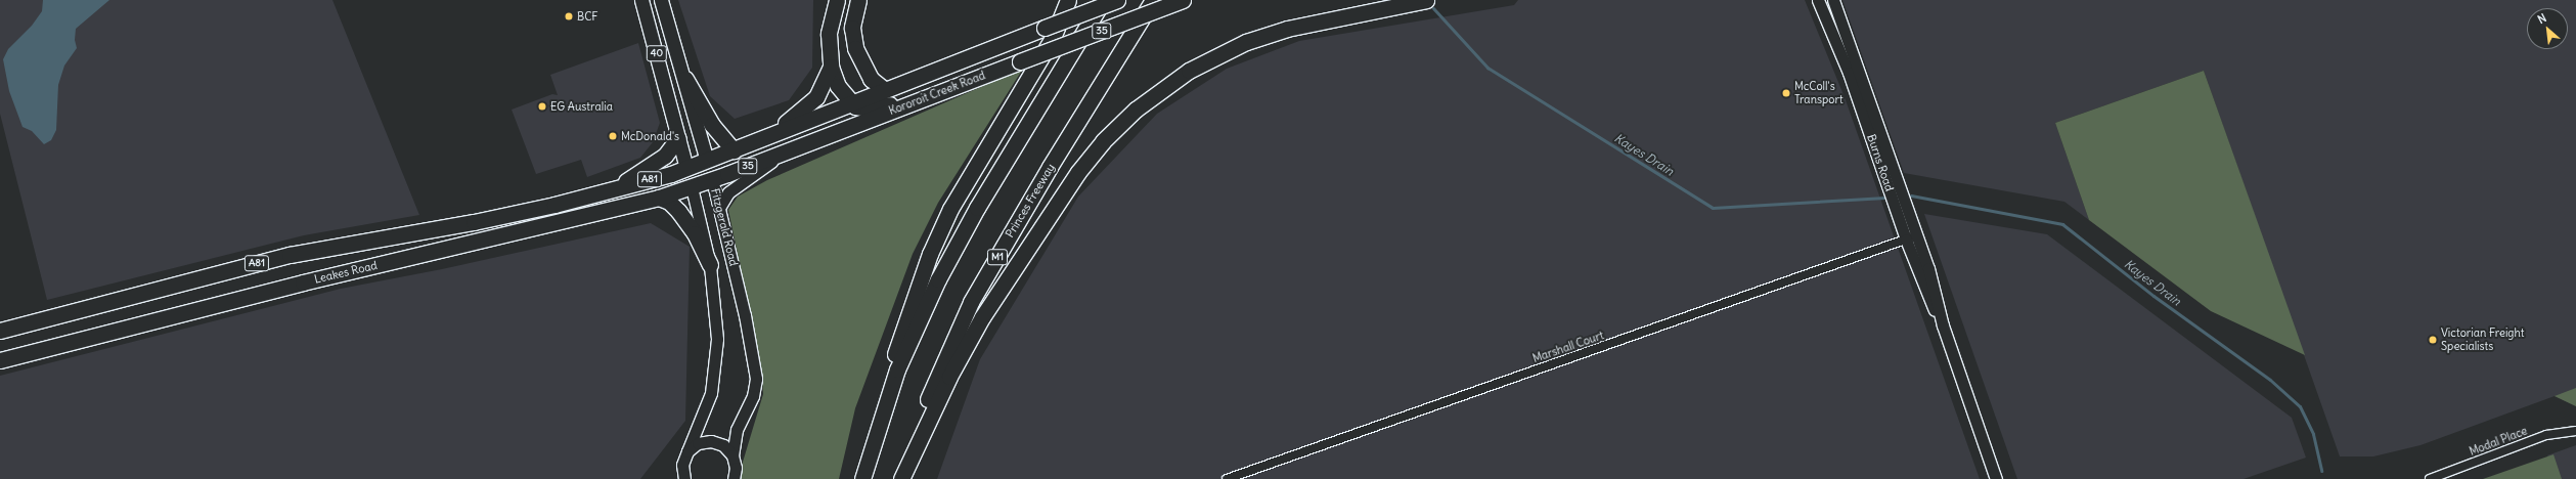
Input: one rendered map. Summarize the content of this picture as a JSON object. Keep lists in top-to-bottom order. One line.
{"streets":{"highway":["35","Kororoit Creek Road","A81","Princes Freeway","Fitzgerald Road","M1","Leakes Road"],"main road":["40"],"street":["Burns Road","Marshall Court","Modal Place"]},"crossings":[["Kororoit Creek Road","A81"],["Kororoit Creek Road","Fitzgerald Road"],["Kororoit Creek Road","Leakes Road"],["Burns Road","Marshall Court"],["A81","Fitzgerald Road"],["Fitzgerald Road","Leakes Road"]],"water":["Kayes Drain"],"places":["BCF","McColl's Transport","EG Australia","McDonald's","Victorian Freight Specialists"],"north":"top left"}
